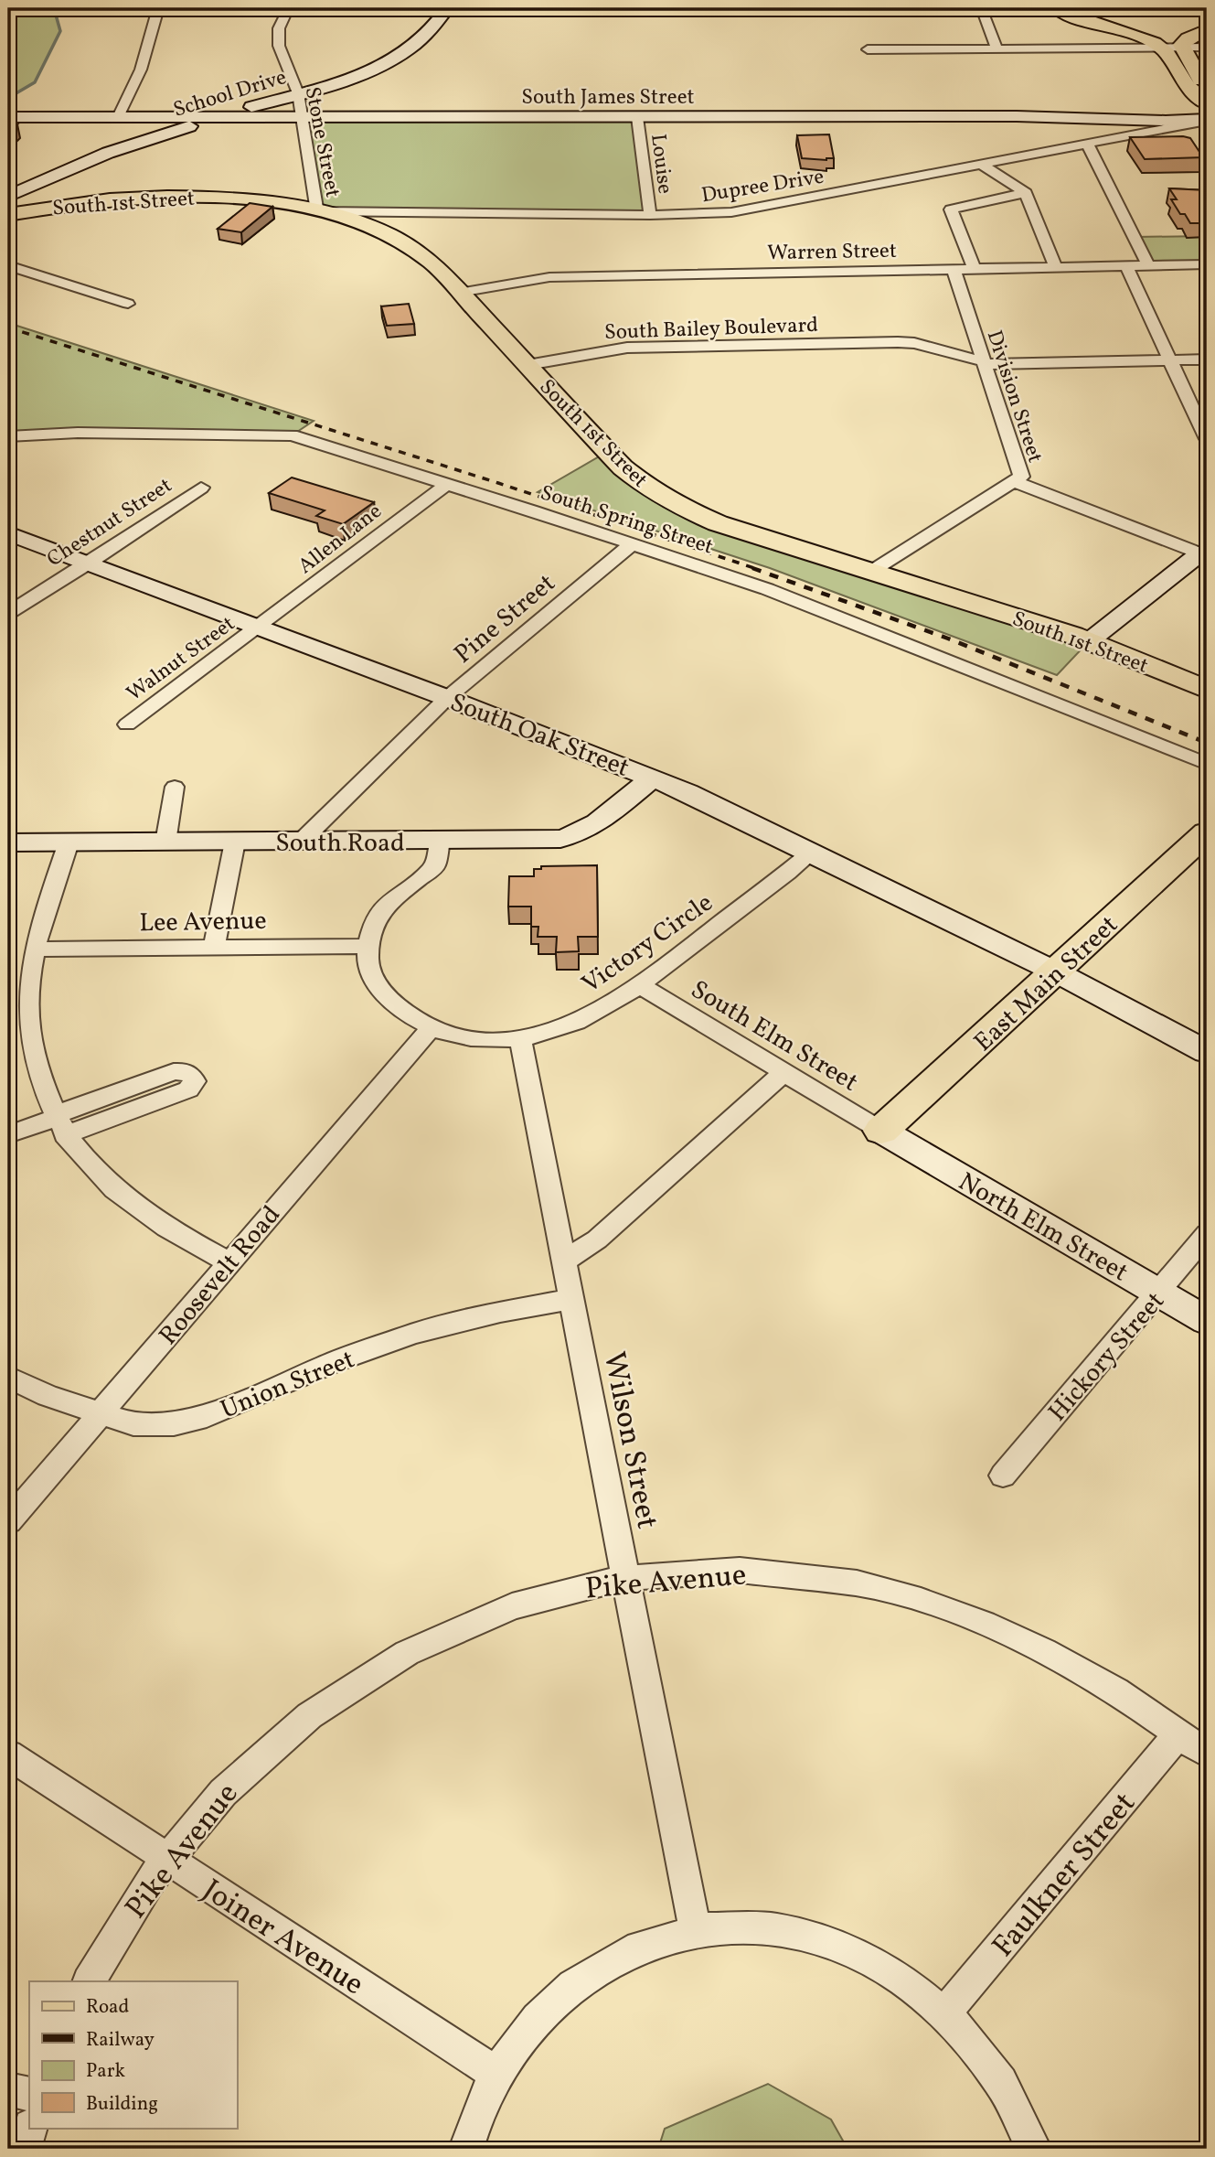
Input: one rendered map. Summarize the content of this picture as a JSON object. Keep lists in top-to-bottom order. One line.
{"streets":{"main road":["South 1st Street","East Main Street"],"street":["School Drive","South James Street","Stone Street","Louise","Dupree Drive","Warren Street","South Bailey Boulevard","Division Street","South Spring Street","Chestnut Street","Allen Lane","Pine Street","Walnut Street","South Oak Street","South Road","Lee Avenue","Victory Circle","South Elm Street","North Elm Street","Roosevelt Road","Hickory Street","Union Street","Wilson Street","Pike Avenue","Faulkner Street","Joiner Avenue"]},"crossings":[["School Drive","South James Street"],["School Drive","Stone Street"],["South James Street","Stone Street"],["South James Street","Louise"],["South James Street","Dupree Drive"],["Stone Street","Dupree Drive"],["Stone Street","South 1st Street"],["Louise","Dupree Drive"],["Dupree Drive","South 1st Street"],["South 1st Street","Warren Street"],["South 1st Street","South Bailey Boulevard"],["South 1st Street","Division Street"],["Warren Street","Division Street"],["South Bailey Boulevard","Division Street"],["South Spring Street","Allen Lane"],["South Spring Street","Pine Street"],["Chestnut Street","South Oak Street"],["Allen Lane","Walnut Street"],["Allen Lane","South Oak Street"],["Pine Street","South Oak Street"],["Pine Street","South Road"],["Walnut Street","South Oak Street"],["South Oak Street","South Road"],["South Oak Street","Victory Circle"],["South Oak Street","East Main Street"],["South Road","Victory Circle"],["Lee Avenue","Victory Circle"],["Victory Circle","South Elm Street"],["Victory Circle","Roosevelt Road"],["Victory Circle","Wilson Street"],["East Main Street","South Elm Street"],["East Main Street","North Elm Street"],["South Elm Street","North Elm Street"],["North Elm Street","Hickory Street"],["Roosevelt Road","Union Street"],["Union Street","Wilson Street"],["Wilson Street","Pike Avenue"],["Pike Avenue","Faulkner Street"],["Pike Avenue","Joiner Avenue"]],"legend":["Road","Railway","Park","Building"]}
